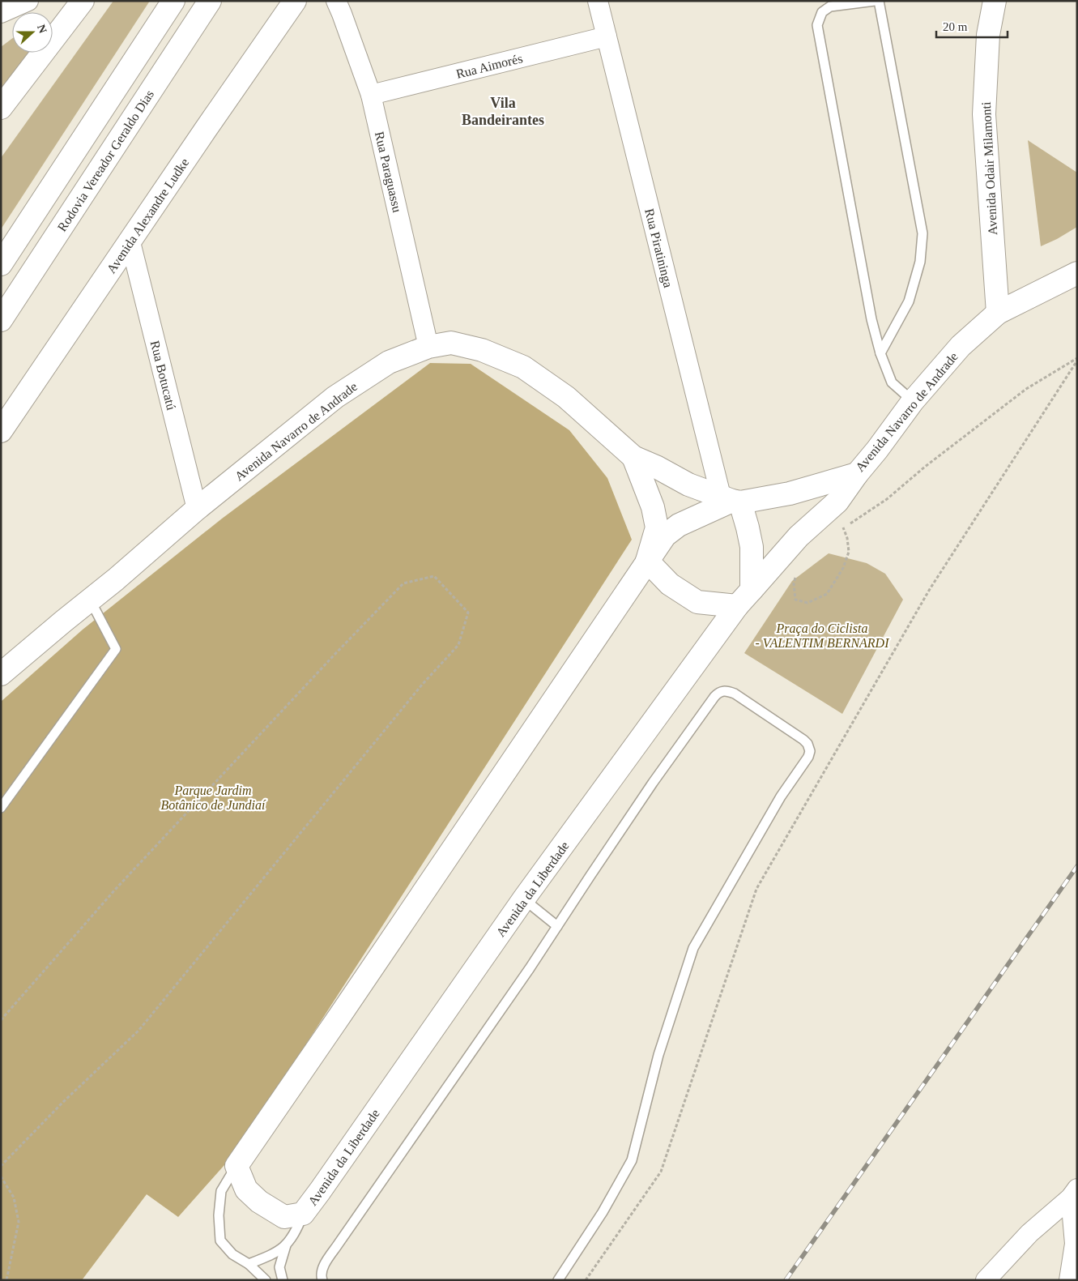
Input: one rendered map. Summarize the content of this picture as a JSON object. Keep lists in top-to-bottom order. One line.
{"streets":{"main road":["Rodovia Vereador Geraldo Dias","Avenida Odair Milamonti","Avenida Alexandre Ludke","Avenida Navarro de Andrade","Avenida da Liberdade"],"street":["Rua Aimorés","Rua Paraguassu","Rua Piratininga","Rua Botucatú"]},"crossings":[["Rua Aimorés","Rua Paraguassu"],["Rua Aimorés","Rua Piratininga"],["Avenida Odair Milamonti","Avenida Navarro de Andrade"],["Rua Paraguassu","Avenida Navarro de Andrade"],["Avenida Alexandre Ludke","Rua Botucatú"],["Rua Piratininga","Avenida Navarro de Andrade"],["Rua Piratininga","Avenida da Liberdade"],["Rua Botucatú","Avenida Navarro de Andrade"],["Avenida Navarro de Andrade","Avenida da Liberdade"]],"districts":["Vila Bandeirantes"],"parks":["Praça do Ciclista - VALENTIM BERNARDI","Parque Jardim Botânico de Jundiaí"],"scale_bar":"20 m","north":"right"}
